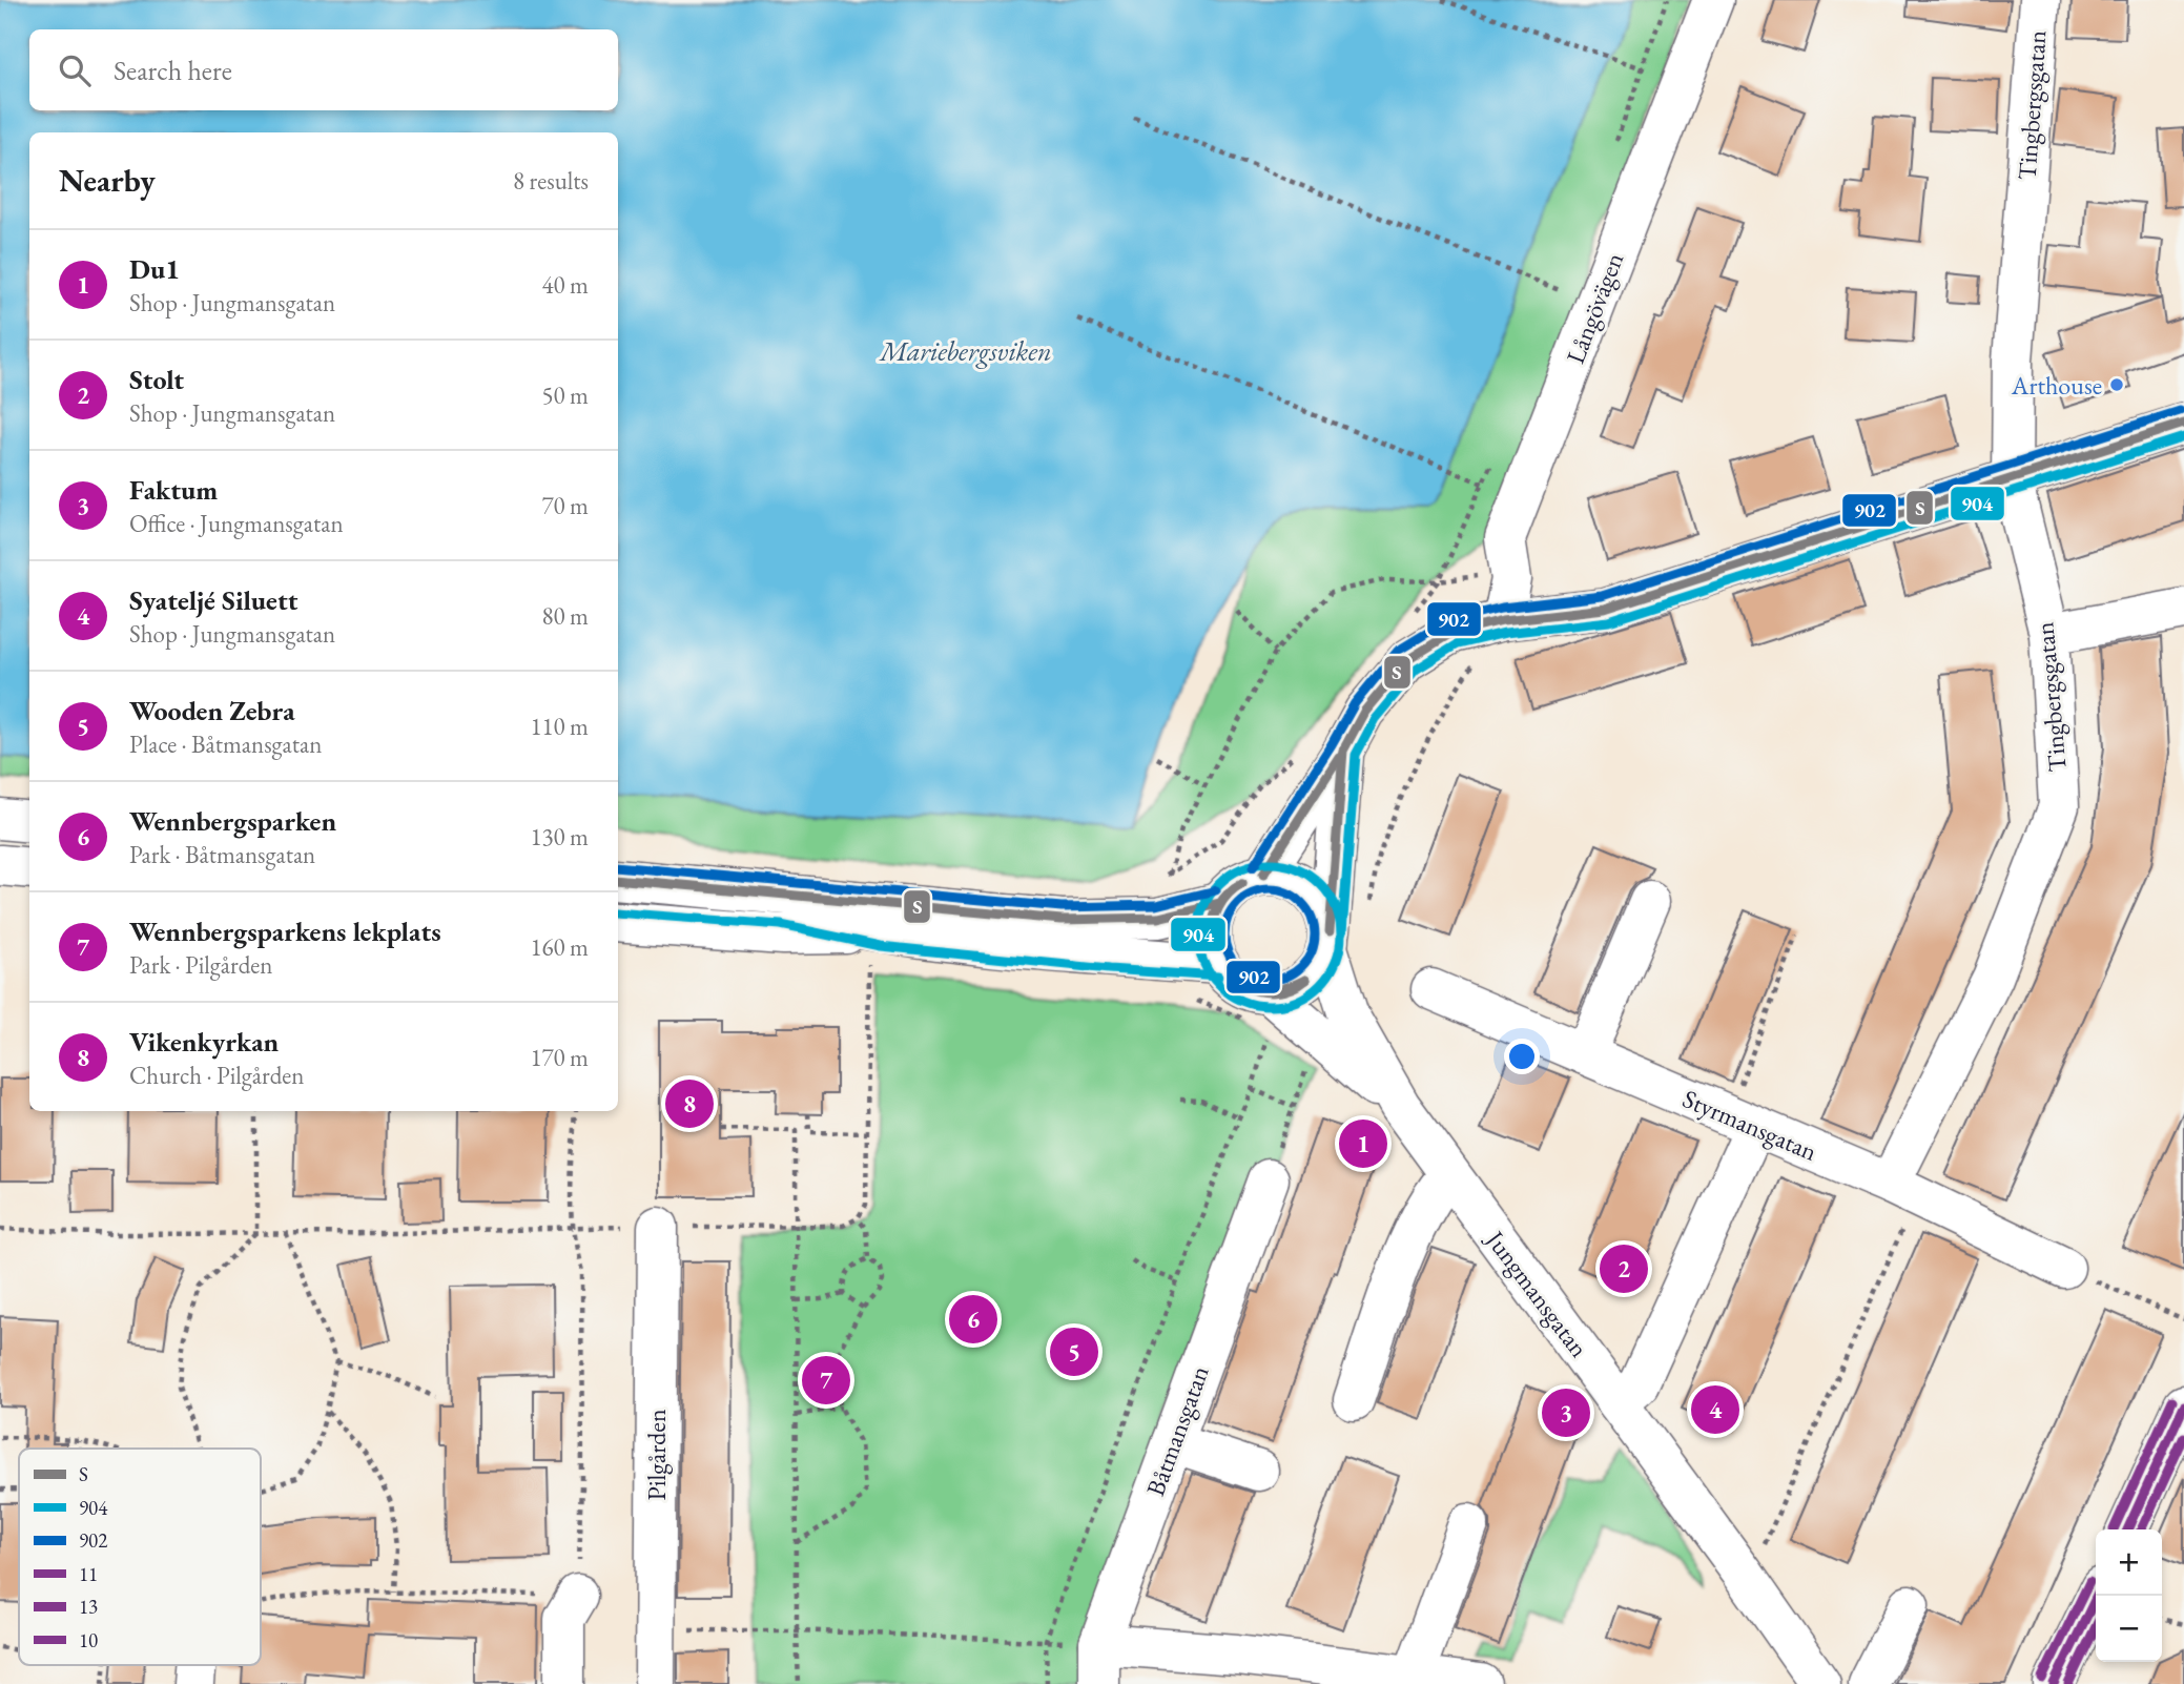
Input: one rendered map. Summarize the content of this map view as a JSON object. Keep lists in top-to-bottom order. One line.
{"streets":{"street":["Tingbergsgatan","Långövägen","Styrmansgatan","Jungmansgatan","Båtmansgatan","Pilgården"]},"crossings":[["Tingbergsgatan","Styrmansgatan"]],"water":["Mariebergsviken"],"places":["Arthouse"],"lines":["transit line 902","transit line S","transit line 904","transit line 10","transit line 11","transit line 13"],"legend":["S","904","902","11","13","10"],"page":{"search":"Search here","heading":["Nearby","8 results"],"list":[{"mark":"1","name":"Du1","note":"Shop · Jungmansgatan","value":"40 m"},{"mark":"2","name":"Stolt","note":"Shop · Jungmansgatan","value":"50 m"},{"mark":"3","name":"Faktum","note":"Office · Jungmansgatan","value":"70 m"},{"mark":"4","name":"Syateljé Siluett","note":"Shop · Jungmansgatan","value":"80 m"},{"mark":"5","name":"Wooden Zebra","note":"Place · Båtmansgatan","value":"110 m"},{"mark":"6","name":"Wennbergsparken","note":"Park · Båtmansgatan","value":"130 m"},{"mark":"7","name":"Wennbergsparkens lekplats","note":"Park · Pilgården","value":"160 m"},{"mark":"8","name":"Vikenkyrkan","note":"Church · Pilgården","value":"170 m"}],"pins":["8","1","2","6","5","7","4","3"],"map_buttons":["+","−"]}}
